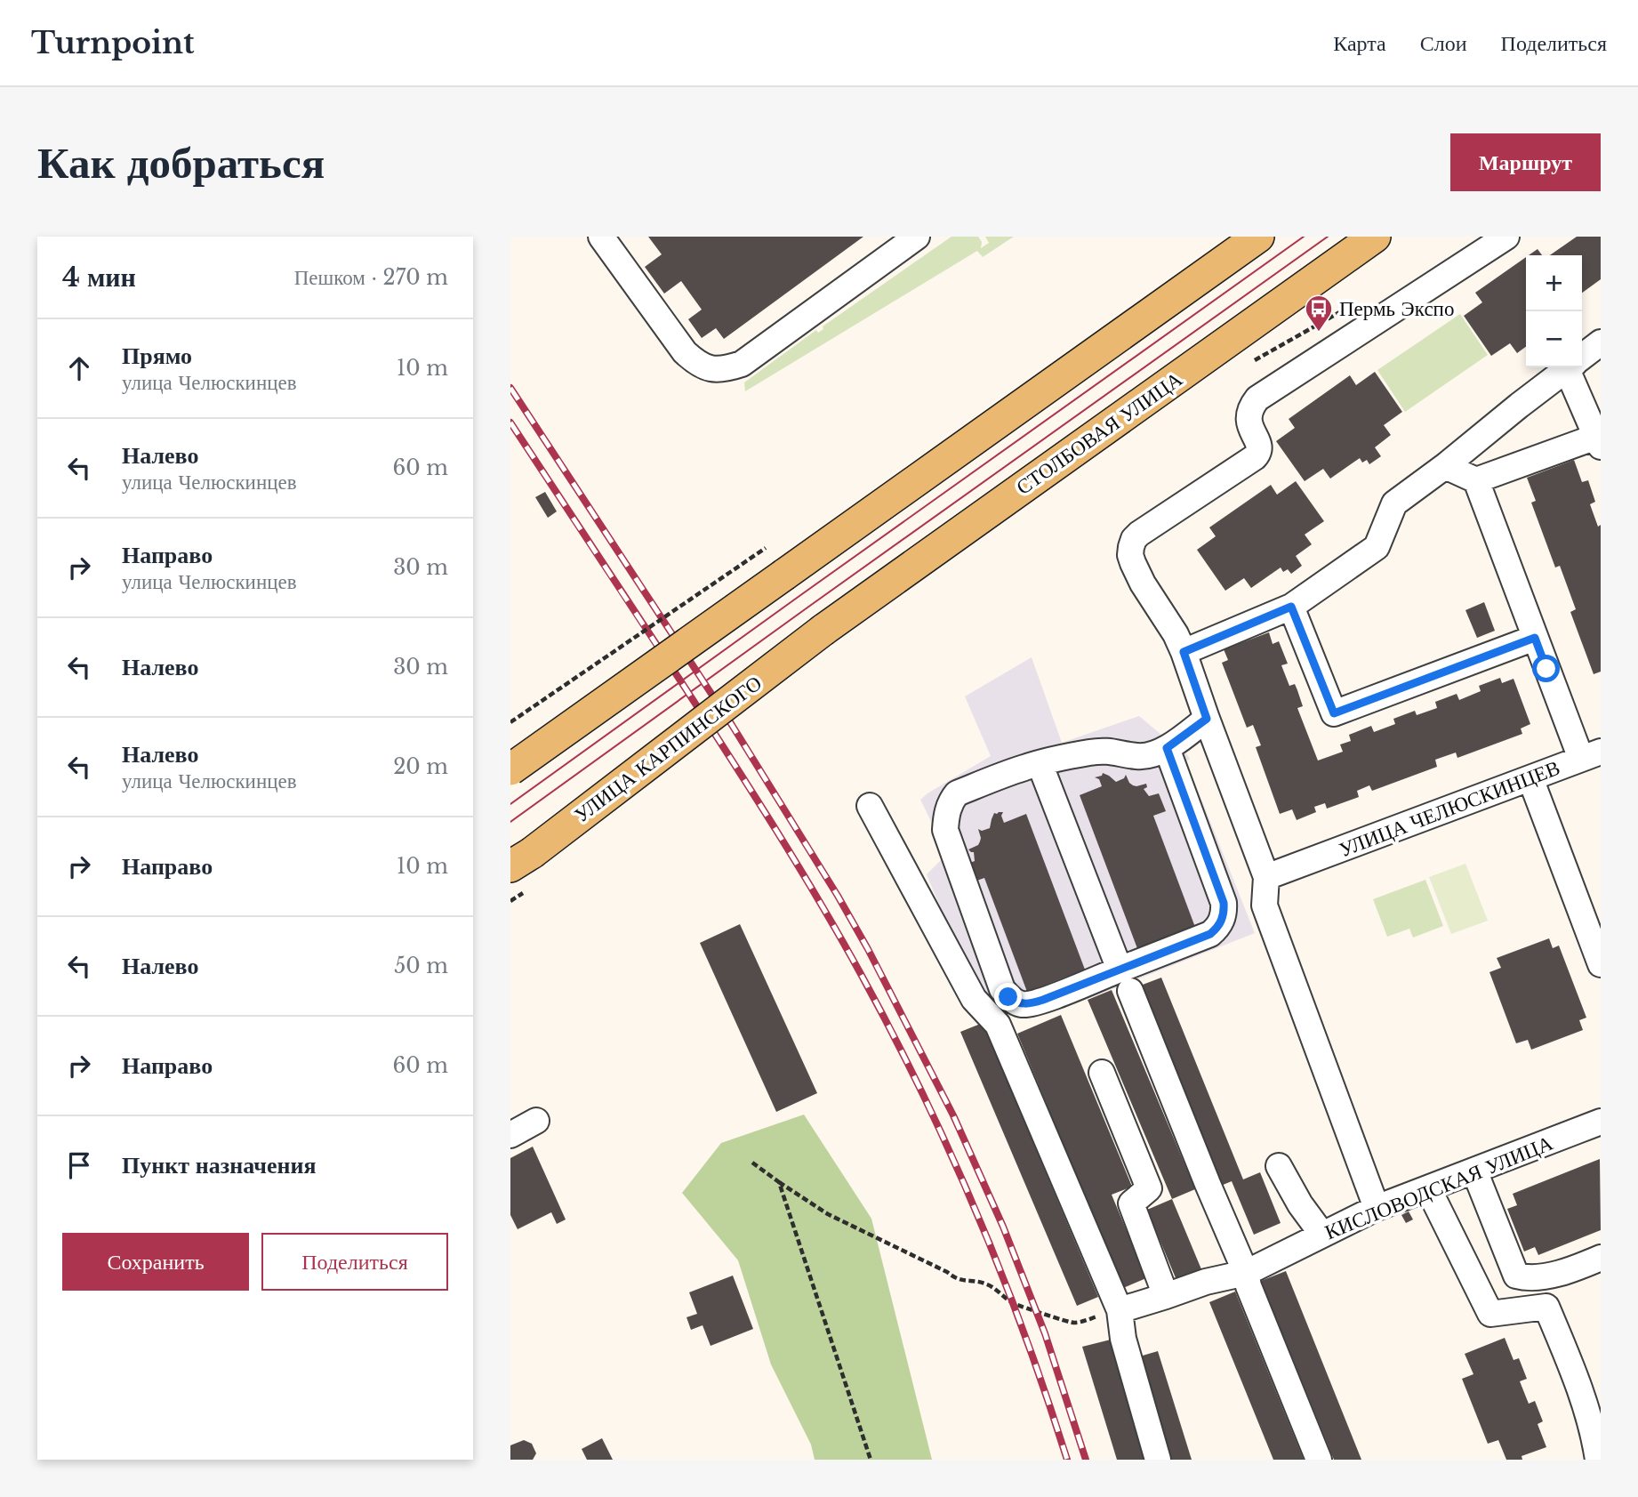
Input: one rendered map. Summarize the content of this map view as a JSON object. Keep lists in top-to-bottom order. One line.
{"streets":{"main road":["СТОЛБОВАЯ УЛИЦА","УЛИЦА КАРПИНСКОГО"],"street":["УЛИЦА ЧЕЛЮСКИНЦЕВ","КИСЛОВОДСКАЯ УЛИЦА"]},"crossings":[["СТОЛБОВАЯ УЛИЦА","УЛИЦА КАРПИНСКОГО"]],"places":{"bus stop":["Пермь Экспо"]},"page":{"header":"Turnpoint","nav":["Карта","Слои","Поделиться"],"buttons":["Маршрут",["Сохранить","Поделиться"]],"title":"Как добраться","heading":["4 мин","Пешком · 270 m"],"map_buttons":["+","−"],"list":[["Прямо","улица Челюскинцев","10 m"],["Налево","улица Челюскинцев","60 m"],["Направо","улица Челюскинцев","30 m"],["Налево","30 m"],["Налево","улица Челюскинцев","20 m"],["Направо","10 m"],["Налево","50 m"],["Направо","60 m"],"Пункт назначения"]}}
